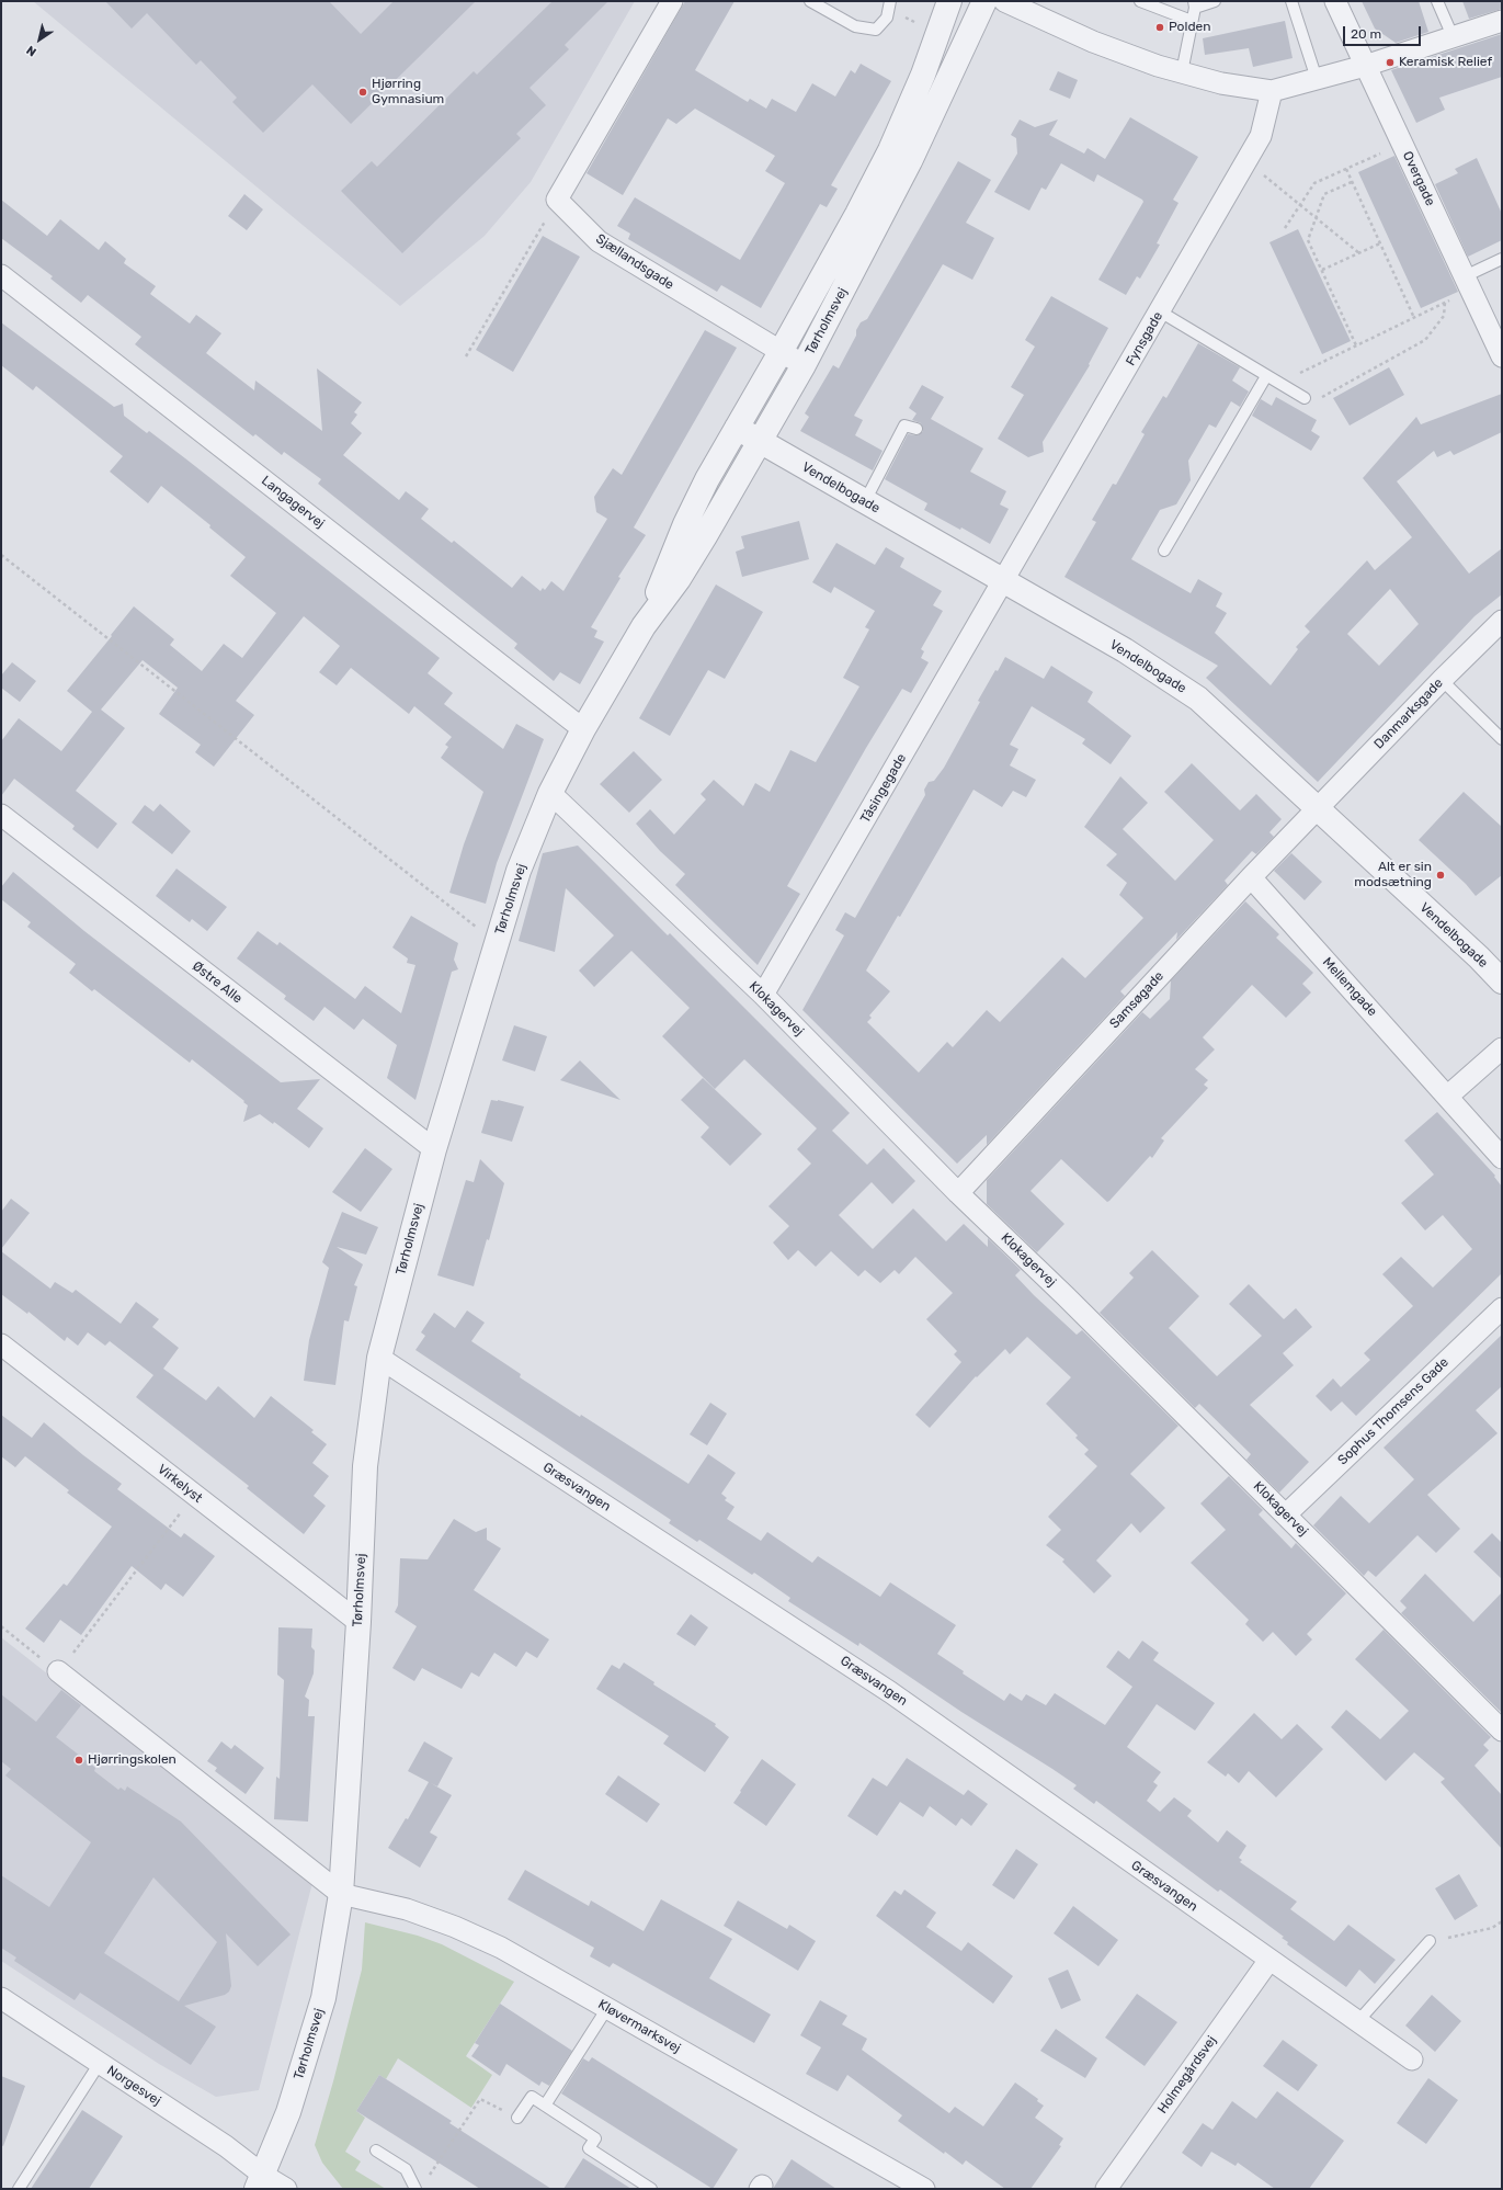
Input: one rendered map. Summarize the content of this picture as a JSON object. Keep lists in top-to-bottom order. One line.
{"streets":{"street":["Overgade","Sjællandsgade","Tørholmsvej","Fynsgade","Vendelbogade","Langagervej","Danmarksgade","Tåsingegade","Østre Alle","Mellemgade","Samsøgade","Klokagervej","Sophus Thomsens Gade","Virkelyst","Græsvangen","Kløvermarksvej","Holmegårdsvej","Norgesvej"]},"crossings":[["Sjællandsgade","Tørholmsvej"],["Tørholmsvej","Vendelbogade"],["Tørholmsvej","Langagervej"],["Tørholmsvej","Østre Alle"],["Tørholmsvej","Klokagervej"],["Tørholmsvej","Virkelyst"],["Tørholmsvej","Græsvangen"],["Tørholmsvej","Kløvermarksvej"],["Tørholmsvej","Norgesvej"],["Fynsgade","Vendelbogade"],["Fynsgade","Tåsingegade"],["Vendelbogade","Danmarksgade"],["Vendelbogade","Tåsingegade"],["Vendelbogade","Samsøgade"],["Danmarksgade","Samsøgade"],["Tåsingegade","Klokagervej"],["Mellemgade","Samsøgade"],["Samsøgade","Klokagervej"],["Klokagervej","Sophus Thomsens Gade"],["Græsvangen","Holmegårdsvej"]],"places":["Polden","Keramisk Relief","Hjørring Gymnasium","Alt er sin modsætning","Hjørringskolen"],"scale_bar":"20 m","north":"bottom left"}
